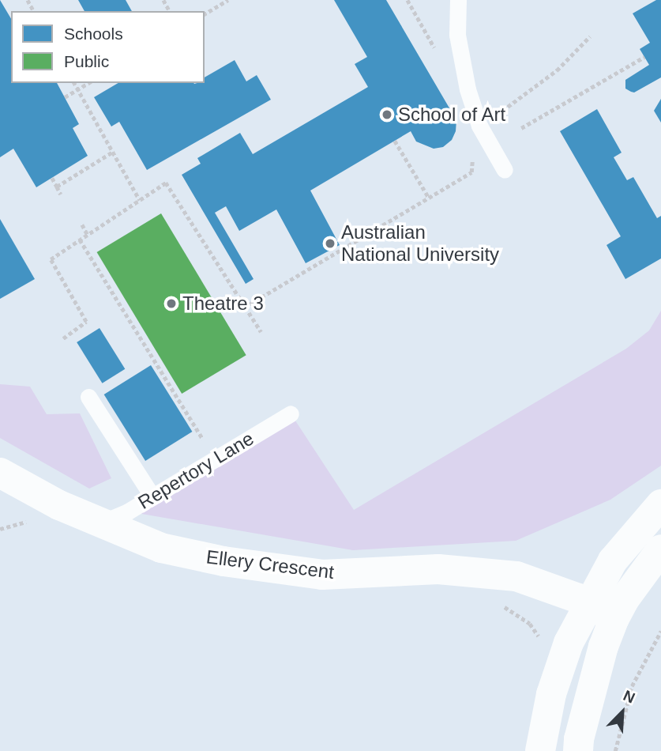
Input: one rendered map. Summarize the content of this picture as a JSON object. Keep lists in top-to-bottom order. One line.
{"streets":{"street":["Ellery Crescent"],"lane":["Repertory Lane"]},"crossings":[["Repertory Lane","Ellery Crescent"]],"places":["School of Art","Australian National University","Theatre 3"],"legend":["Schools","Public"],"north":"top right"}
